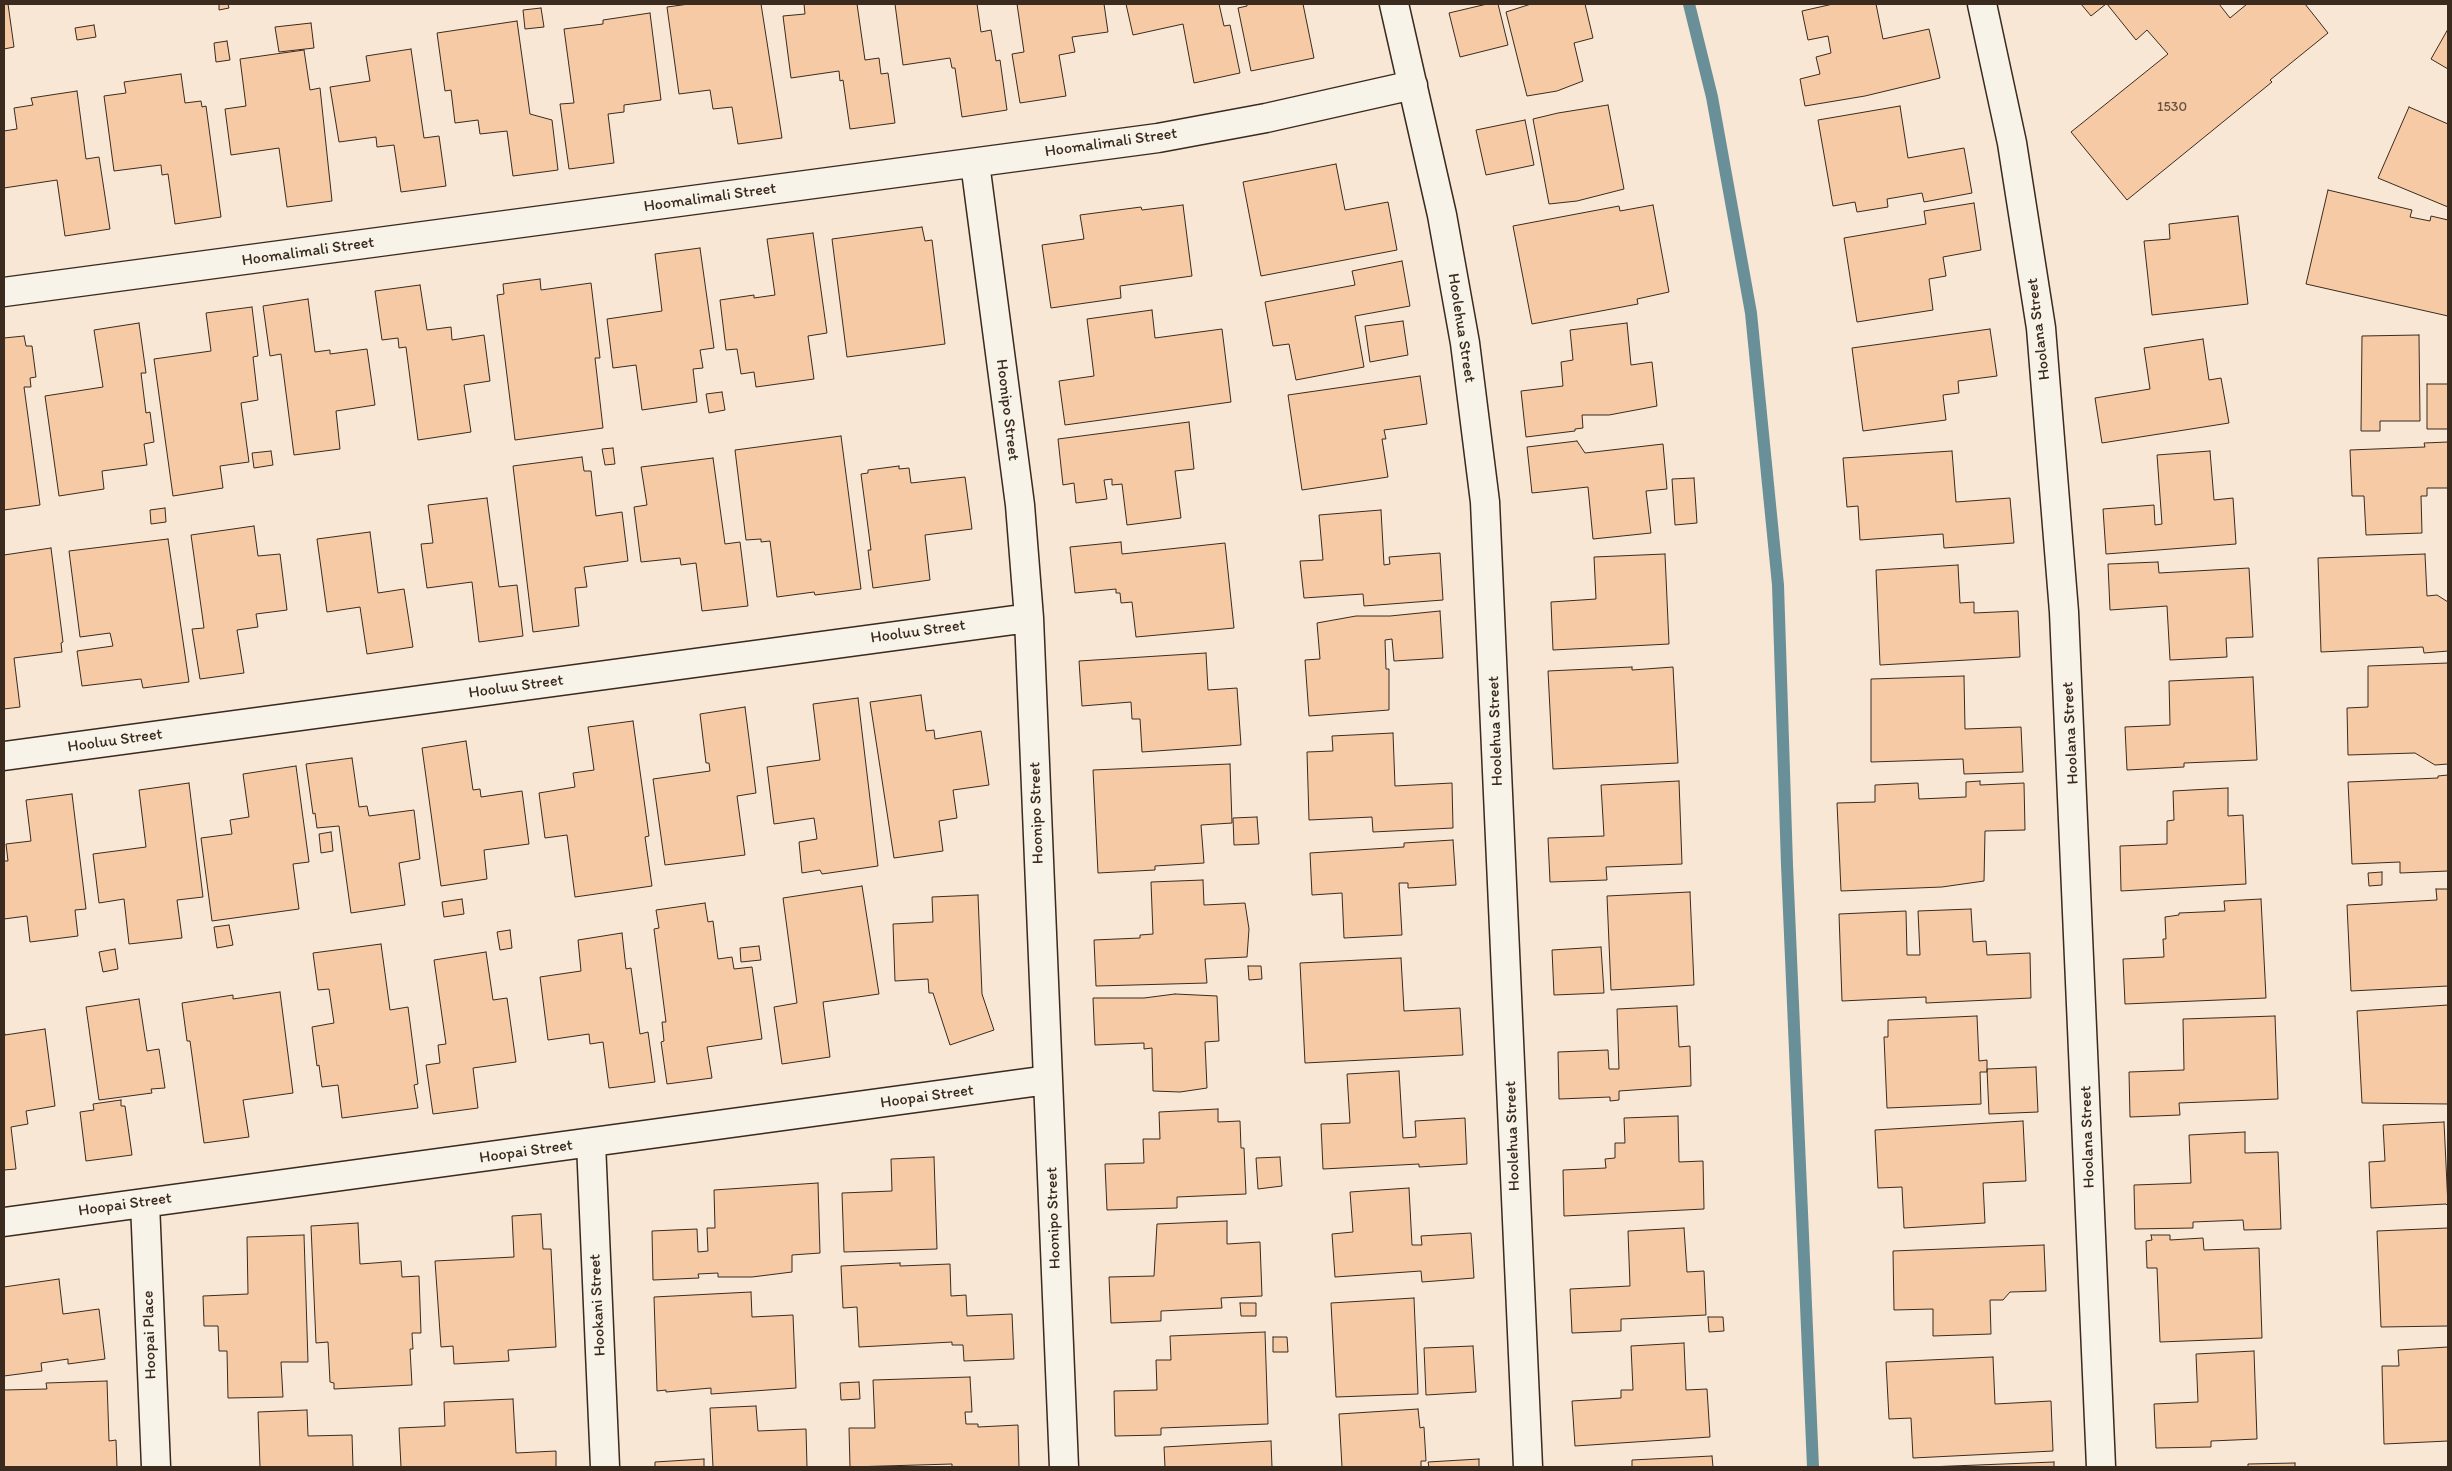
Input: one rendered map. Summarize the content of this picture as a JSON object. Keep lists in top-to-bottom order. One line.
{"streets":{"street":["Hoomalimali Street","Hoolehua Street","Hoolana Street","Hoonipo Street","Hooluu Street","Hoopai Street","Hookani Street","Hoopai Place"]},"crossings":[["Hoomalimali Street","Hoolehua Street"],["Hoomalimali Street","Hoonipo Street"],["Hoonipo Street","Hooluu Street"],["Hoonipo Street","Hoopai Street"],["Hoopai Street","Hookani Street"],["Hoopai Street","Hoopai Place"]],"house_numbers":["1530"]}
